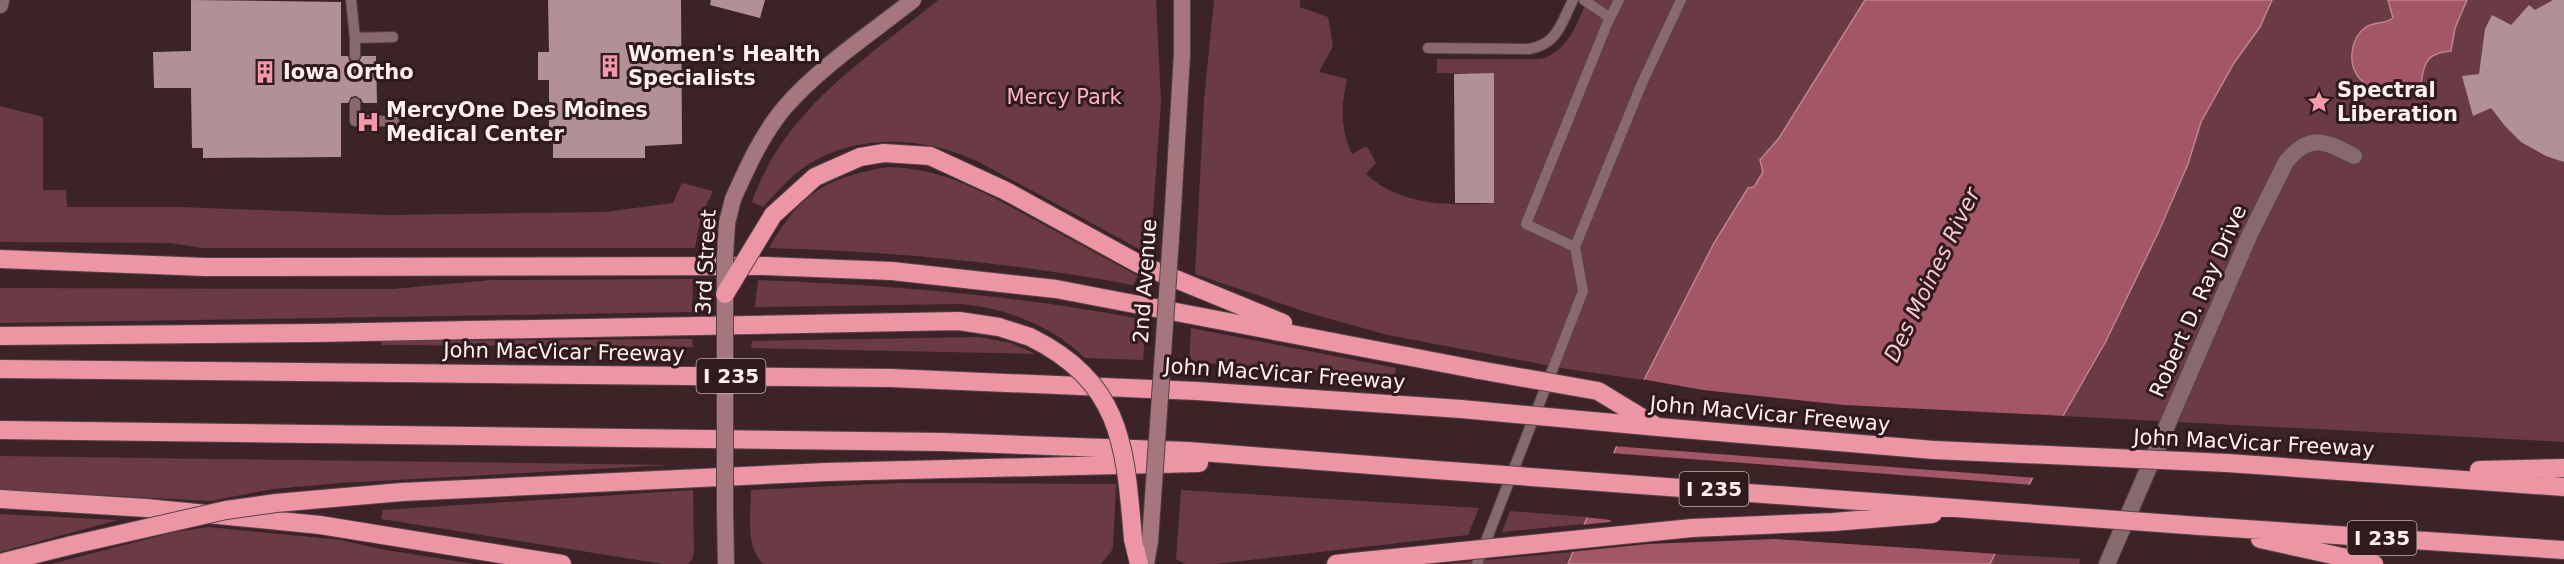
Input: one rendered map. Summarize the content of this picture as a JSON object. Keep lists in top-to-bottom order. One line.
{"streets":{"highway":["John MacVicar Freeway","I 235"],"main road":["3rd Street","2nd Avenue"],"street":["Robert D. Ray Drive"]},"water":["Des Moines River"],"parks":["Mercy Park"],"places":{"building":["Women's Health Specialists","Iowa Ortho"],"place":["Spectral Liberation"],"hospital":["MercyOne Des Moines Medical Center"]}}
